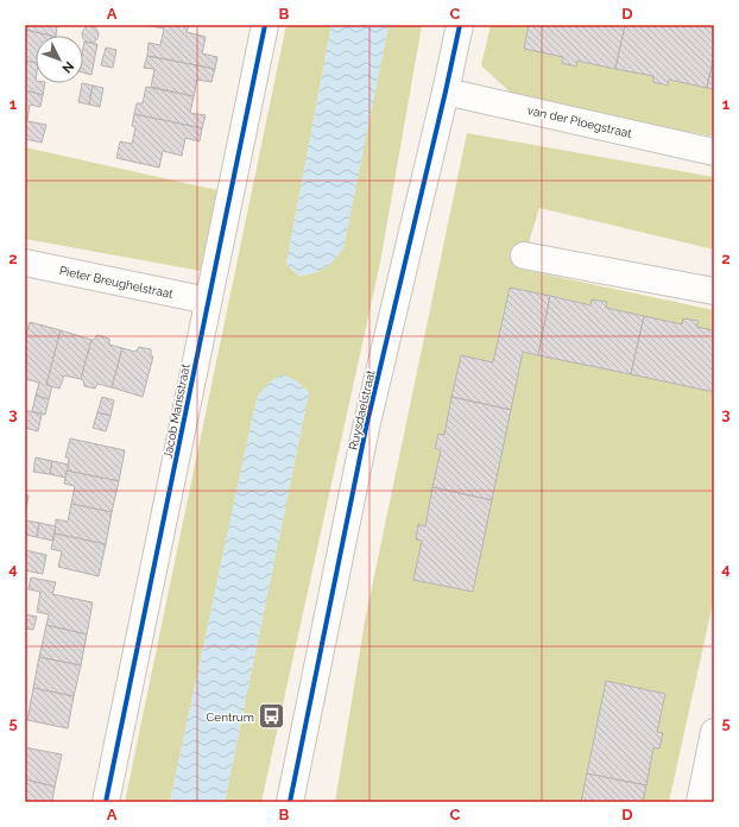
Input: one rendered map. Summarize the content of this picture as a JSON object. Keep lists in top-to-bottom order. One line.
{"streets":{"street":["van der Ploegstraat","Pieter Breughelstraat","Ruysdaelstraat","Jacob Marisstraat"]},"crossings":[["van der Ploegstraat","Ruysdaelstraat"],["Pieter Breughelstraat","Jacob Marisstraat"]],"places":{"bus stop":["Centrum"]},"north":"bottom right","grid":{"columns":["A","B","C","D"],"rows":["1","2","3","4","5"]}}
